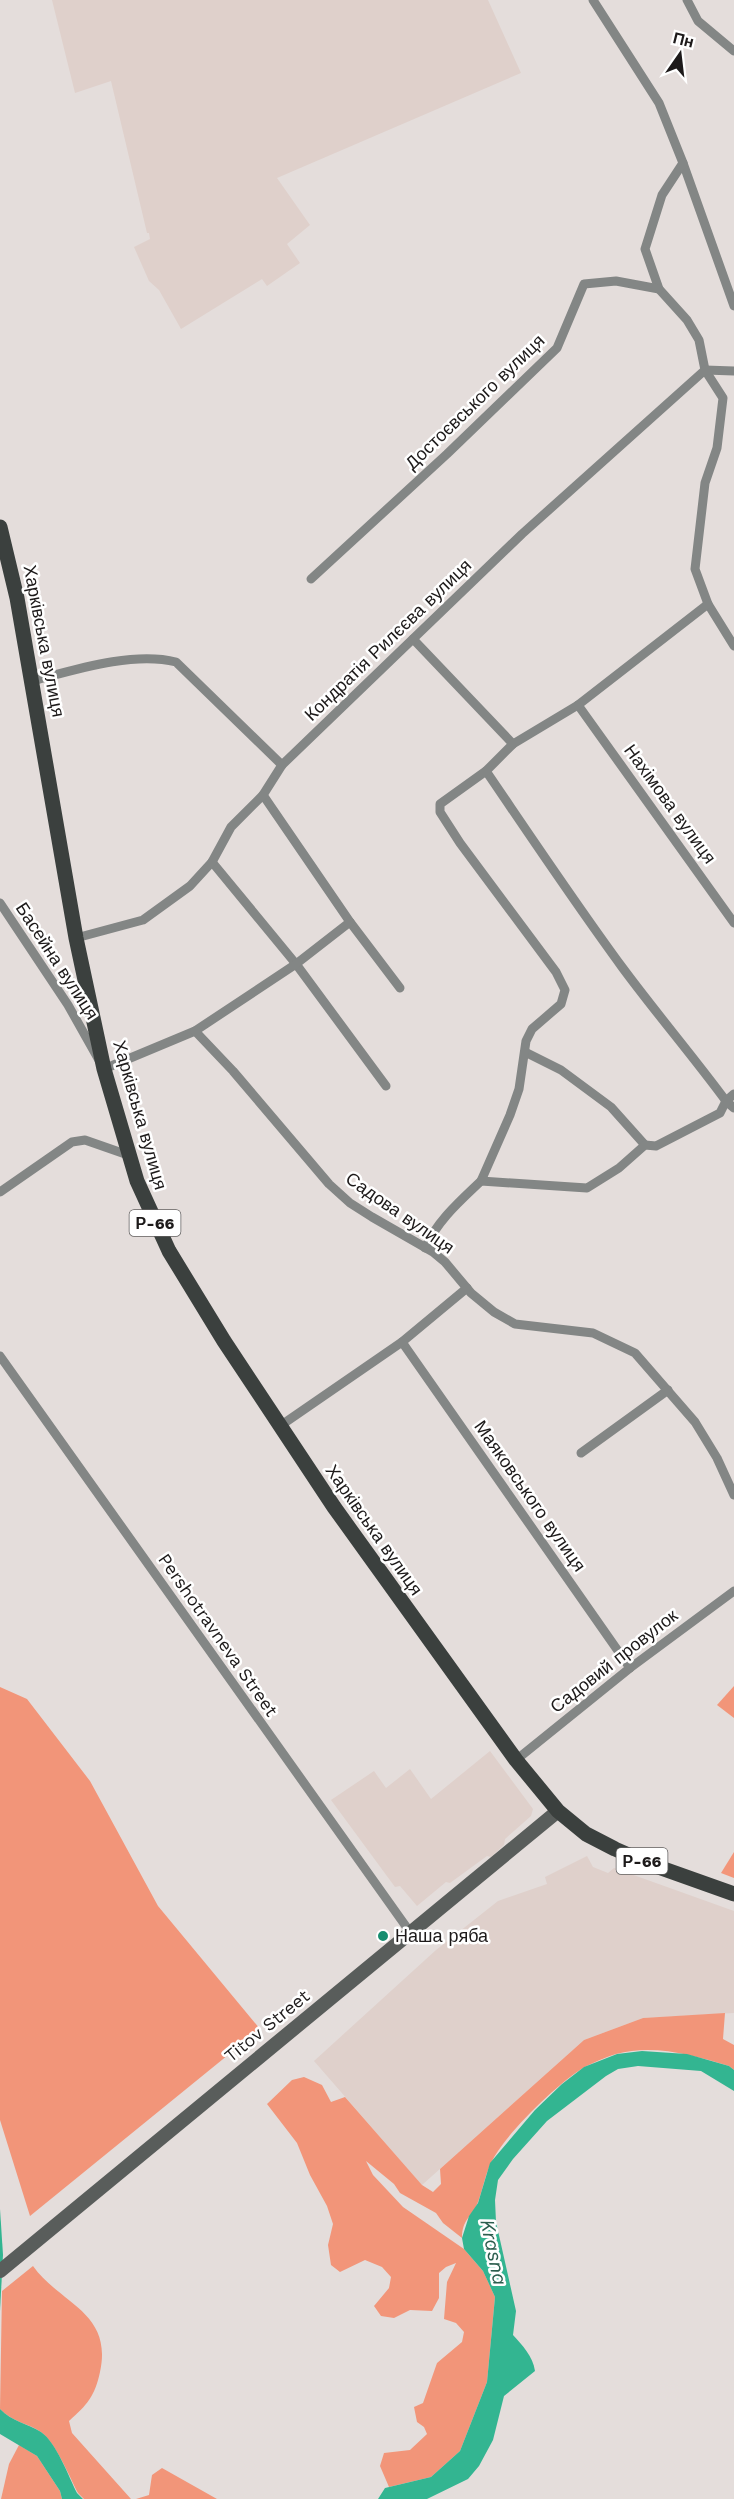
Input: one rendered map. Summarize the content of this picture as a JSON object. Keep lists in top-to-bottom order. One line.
{"streets":{"main road":["Харківська вулиця","Р-66"],"street":["Достоєвського вулиця","Кондратія Рилєєва вулиця","Нахімова вулиця","Басейна вулиця","Садова вулиця","Маяковського вулиця","Pershotravneva Street","Садовий провулок","Titov Street"]},"crossings":[["Кондратія Рилєєва вулиця","Харківська вулиця"],["Харківська вулиця","Басейна вулиця"],["Харківська вулиця","Р-66"],["Харківська вулиця","Садовий провулок"],["Харківська вулиця","Titov Street"],["Р-66","Titov Street"],["Маяковського вулиця","Садовий провулок"],["Pershotravneva Street","Titov Street"]],"water":["Krasna"],"places":["Наша ряба"],"north":"top"}
